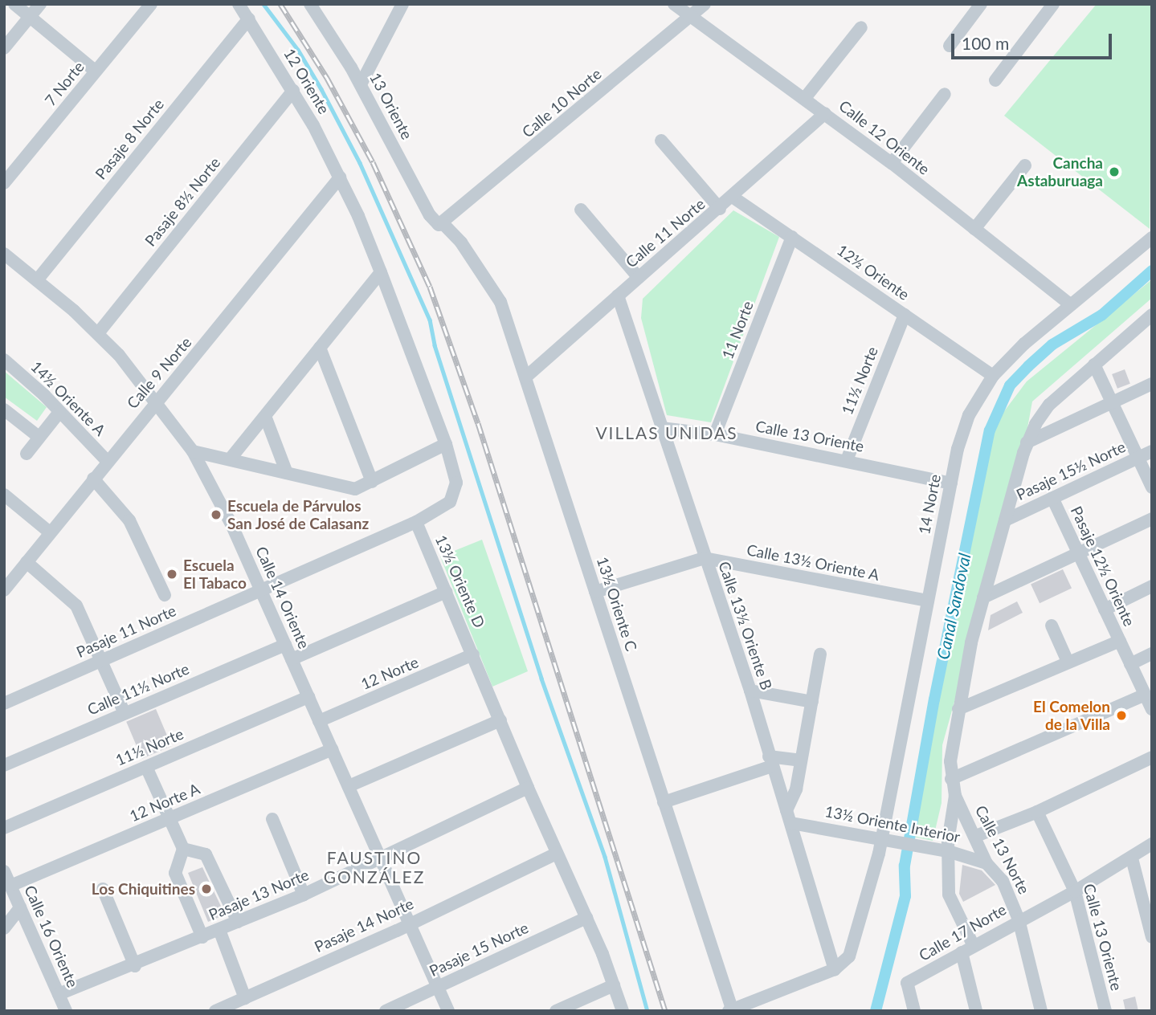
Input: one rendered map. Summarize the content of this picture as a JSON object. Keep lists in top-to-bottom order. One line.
{"streets":{"street":["12 Oriente","7 Norte","Calle 10 Norte","13 Oriente","Calle 12 Oriente","Pasaje 8 Norte","Pasaje 8½ Norte","Calle 11 Norte","12½ Oriente","11 Norte","Calle 9 Norte","11½ Norte","14½ Oriente A","Calle 13 Oriente","Pasaje 15½ Norte","14 Norte","Calle 13½ Oriente A","Pasaje 12½ Oriente","13½ Oriente D","Calle 14 Oriente","13½ Oriente C","Calle 13½ Oriente B","Pasaje 11 Norte","12 Norte","Calle 11½ Norte","12 Norte A","13½ Oriente Interior","Calle 13 Norte","Pasaje 13 Norte","Pasaje 14 Norte","Calle 17 Norte","Calle 16 Oriente","Pasaje 15 Norte"]},"crossings":[["12 Oriente","Pasaje 8 Norte"],["12 Oriente","Pasaje 8½ Norte"],["12 Oriente","Calle 9 Norte"],["Calle 10 Norte","13 Oriente"],["Calle 10 Norte","Calle 12 Oriente"],["Calle 10 Norte","13½ Oriente C"],["13 Oriente","13½ Oriente C"],["Calle 12 Oriente","Calle 11 Norte"],["Calle 12 Oriente","14 Norte"],["Pasaje 8 Norte","Calle 14 Oriente"],["Pasaje 8½ Norte","Calle 14 Oriente"],["Calle 11 Norte","12½ Oriente"],["Calle 11 Norte","13½ Oriente C"],["Calle 11 Norte","Calle 13½ Oriente B"],["12½ Oriente","11 Norte"],["12½ Oriente","11½ Norte"],["12½ Oriente","14 Norte"],["11 Norte","Calle 13 Oriente"],["Calle 9 Norte","14½ Oriente A"],["Calle 9 Norte","Calle 14 Oriente"],["11½ Norte","Calle 13 Oriente"],["11½ Norte","Calle 14 Oriente"],["Calle 13 Oriente","14 Norte"],["Calle 13 Oriente","Calle 13½ Oriente B"],["Calle 13 Oriente","Calle 17 Norte"],["Pasaje 15½ Norte","Pasaje 12½ Oriente"],["Pasaje 15½ Norte","Calle 13 Norte"],["14 Norte","Calle 13½ Oriente A"],["14 Norte","Calle 13½ Oriente B"],["14 Norte","13½ Oriente Interior"],["Calle 13½ Oriente A","13½ Oriente C"],["Calle 13½ Oriente A","Calle 13½ Oriente B"],["13½ Oriente D","Pasaje 11 Norte"],["13½ Oriente D","12 Norte"],["13½ Oriente D","Pasaje 13 Norte"],["13½ Oriente D","Pasaje 14 Norte"],["13½ Oriente D","Pasaje 15 Norte"],["Calle 14 Oriente","Pasaje 11 Norte"],["Calle 14 Oriente","12 Norte"],["Calle 14 Oriente","Calle 11½ Norte"],["Calle 14 Oriente","12 Norte A"],["Calle 14 Oriente","Pasaje 13 Norte"],["Calle 14 Oriente","Pasaje 14 Norte"],["Calle 14 Oriente","Pasaje 15 Norte"],["Calle 13½ Oriente B","13½ Oriente Interior"],["12 Norte A","Calle 16 Oriente"],["13½ Oriente Interior","Calle 13 Norte"],["Calle 13 Norte","Calle 17 Norte"],["Pasaje 13 Norte","Calle 16 Oriente"]],"districts":["VILLAS UNIDAS","FAUSTINO GONZÁLEZ"],"water":["Canal Sandoval"],"places":["Cancha Astaburuaga","Escuela de Párvulos San José de Calasanz","Escuela El Tabaco","El Comelon de la Villa","Los Chiquitines"],"scale_bar":"100 m"}
